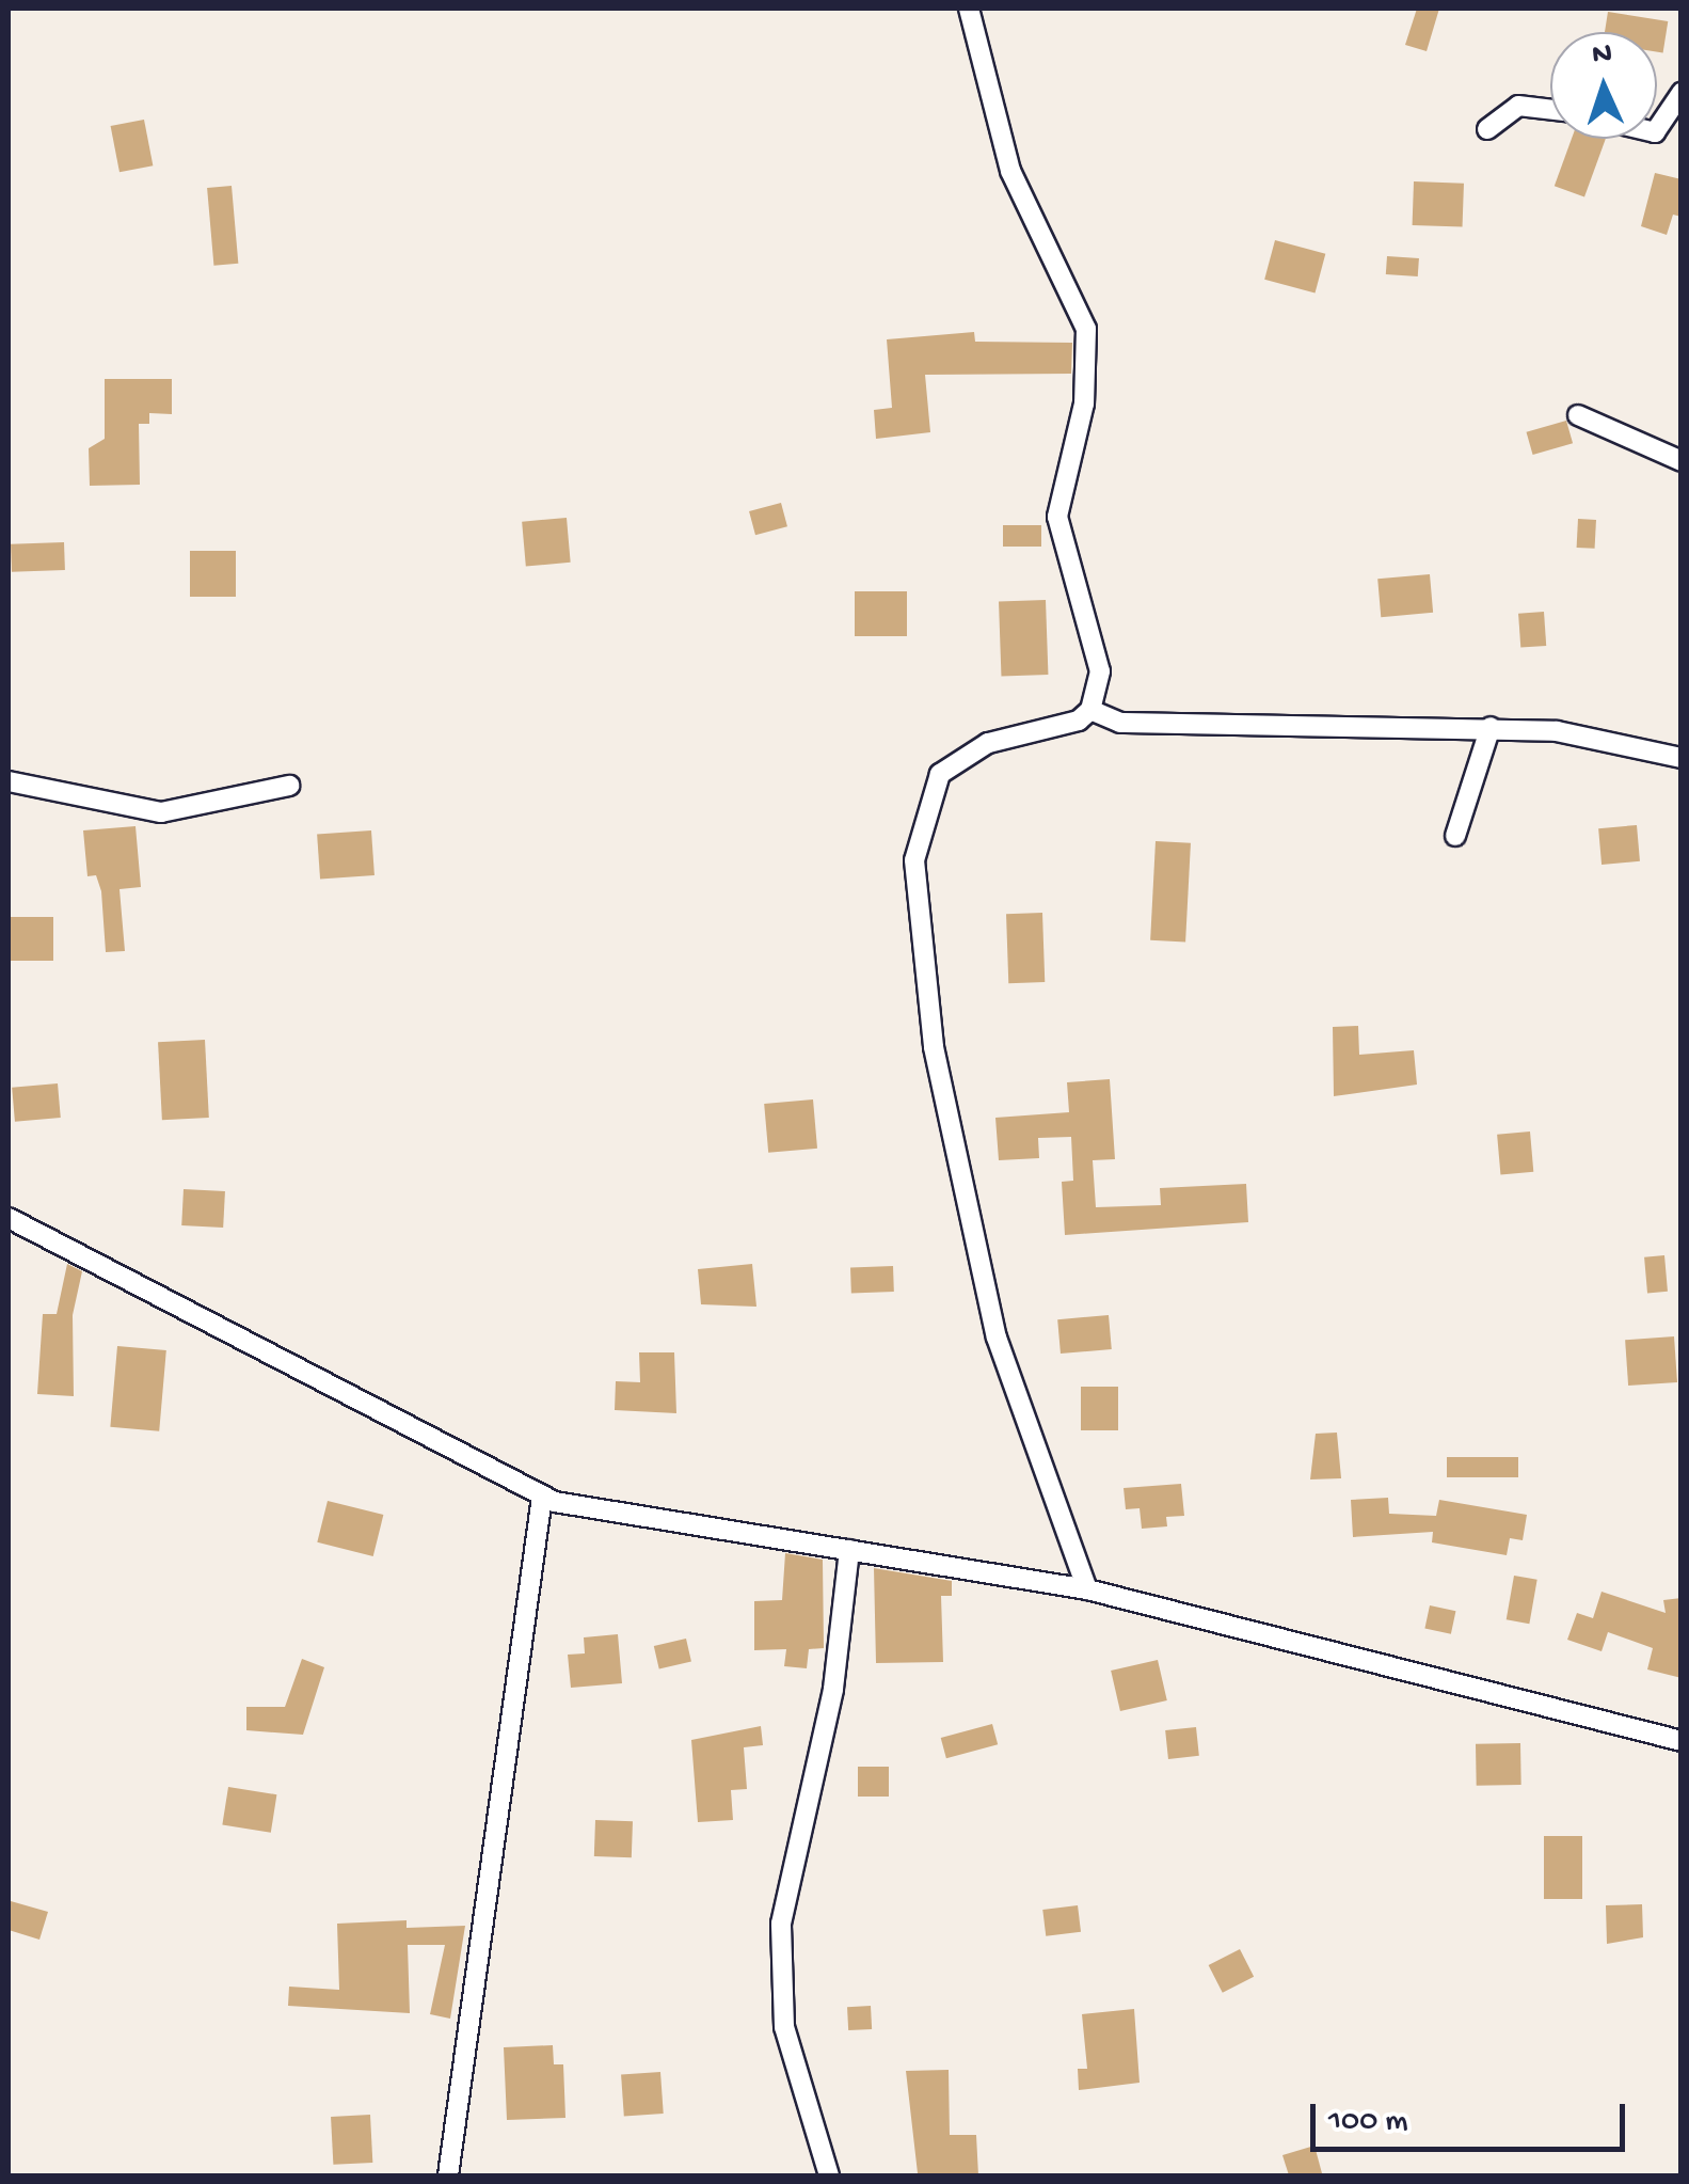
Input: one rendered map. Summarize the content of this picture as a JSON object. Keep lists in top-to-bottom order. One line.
{"scale_bar":"100 m","north":"top"}
